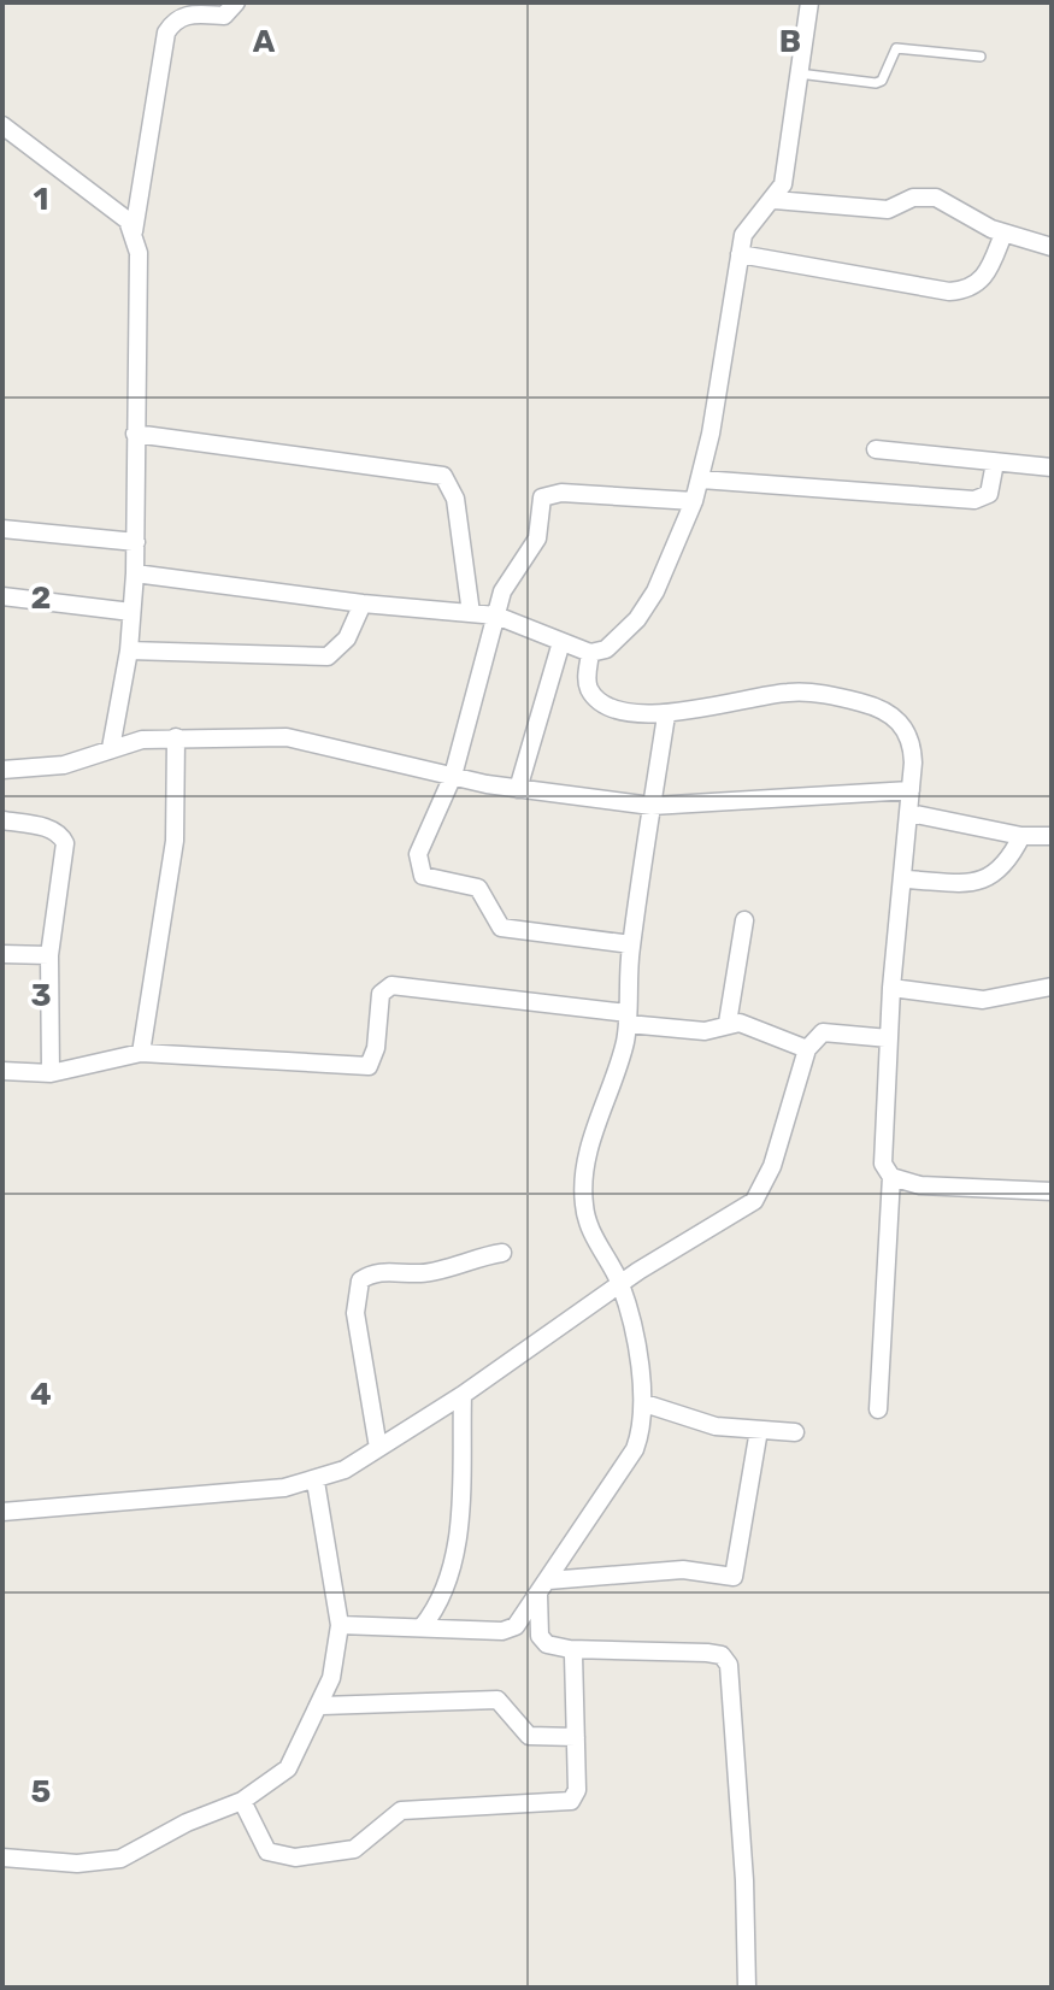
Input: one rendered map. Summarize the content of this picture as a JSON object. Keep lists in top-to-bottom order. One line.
{"grid":{"columns":["A","B"],"rows":["1","2","3","4","5"]}}
